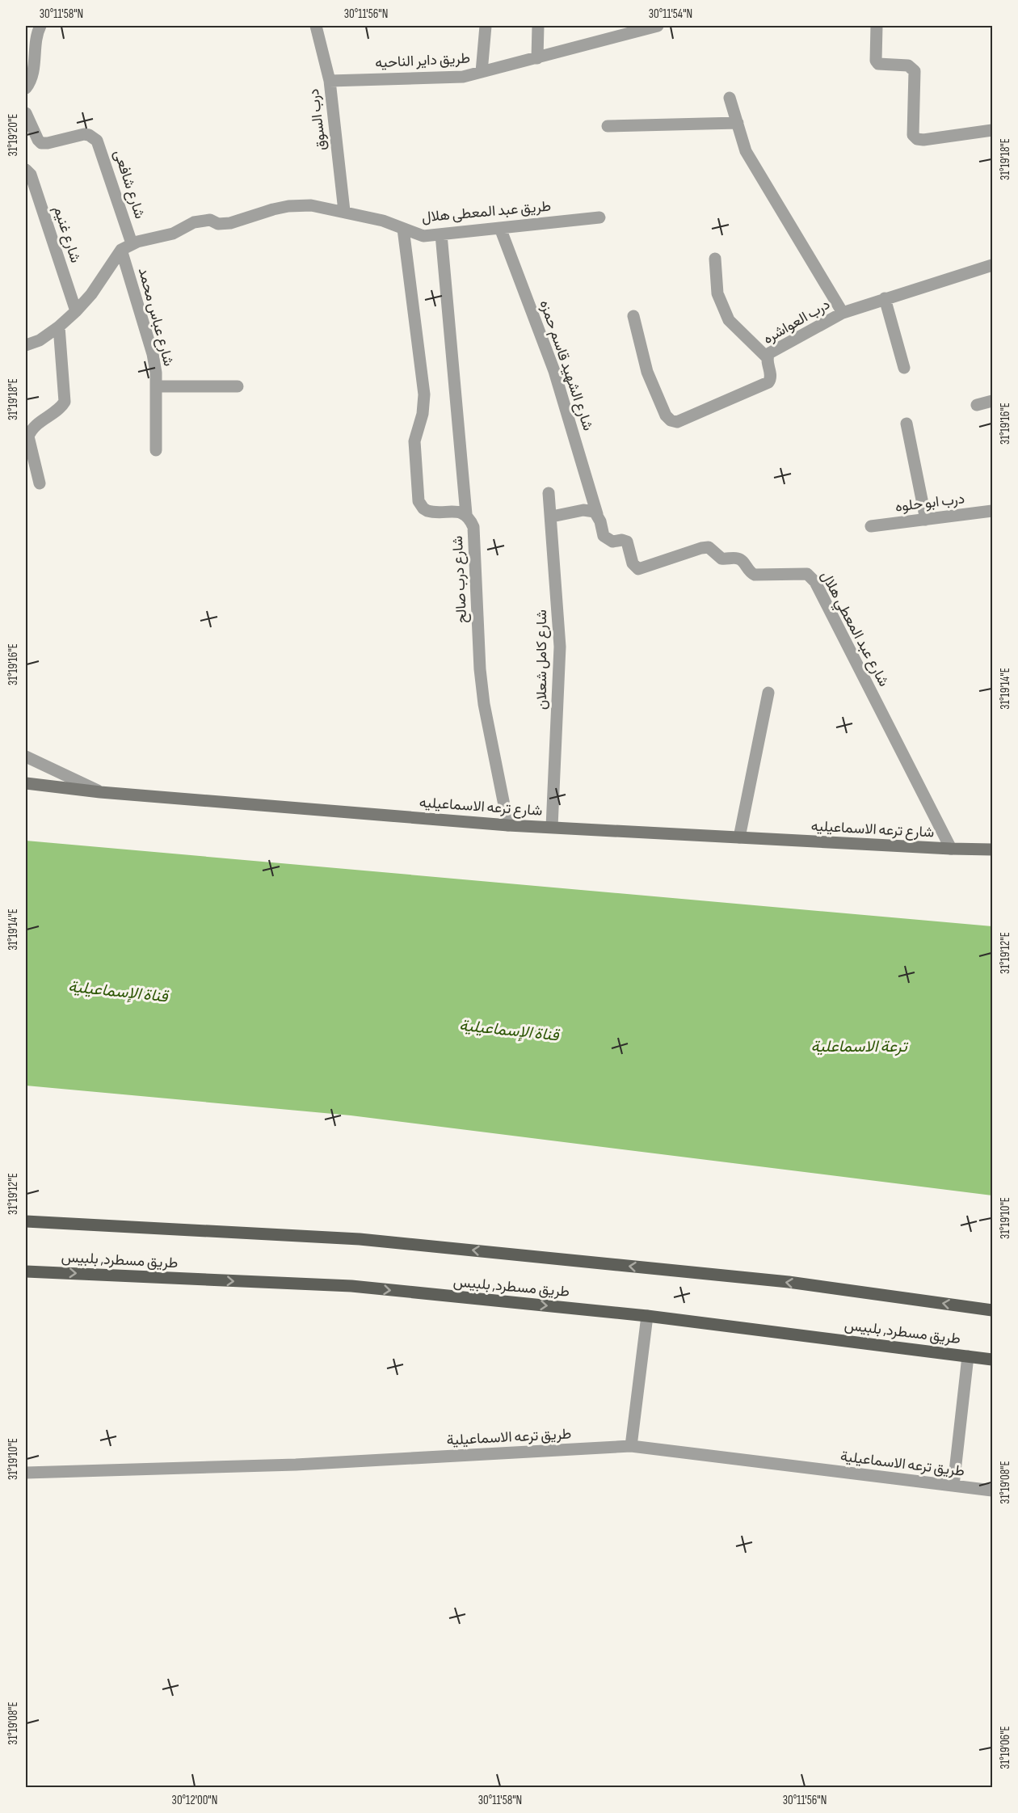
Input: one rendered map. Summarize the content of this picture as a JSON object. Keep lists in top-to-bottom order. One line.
{"streets":{"main road":["شارع ترعه الاسماعيليه","طريق مسطرد, بلبيس"],"street":["طريق داير الناحيه","درب السوق","شارع شافعى","طريق عبد المعطى هلال","شارع غنيم","شارع عباس محمد","درب العواشره","شارع الشهيد قاسم حمزه","درب ابو حلوه","شارع درب صالح","شارع عبد المعطي هلال","شارع كامل شعلان","طريق ترعه الاسماعيلية"]},"crossings":[["طريق داير الناحيه","درب السوق"],["درب السوق","طريق عبد المعطى هلال"],["شارع شافعى","طريق عبد المعطى هلال"],["شارع شافعى","شارع عباس محمد"],["طريق عبد المعطى هلال","شارع عباس محمد"],["طريق عبد المعطى هلال","شارع الشهيد قاسم حمزه"],["طريق عبد المعطى هلال","شارع درب صالح"],["شارع الشهيد قاسم حمزه","شارع عبد المعطي هلال"],["شارع درب صالح","شارع ترعه الاسماعيليه"],["شارع عبد المعطي هلال","شارع ترعه الاسماعيليه"],["شارع كامل شعلان","شارع ترعه الاسماعيليه"]],"water":["قناة الإسماعيلية","ترعة الاسماعلية"],"coordinates":["30°11'58\"N","30°11'56\"N","30°11'54\"N","31°19'20\"E","31°19'18\"E","31°19'16\"E","31°19'14\"E","31°19'12\"E","31°19'10\"E","31°19'08\"E","31°19'06\"E","30°12'00\"N"]}
